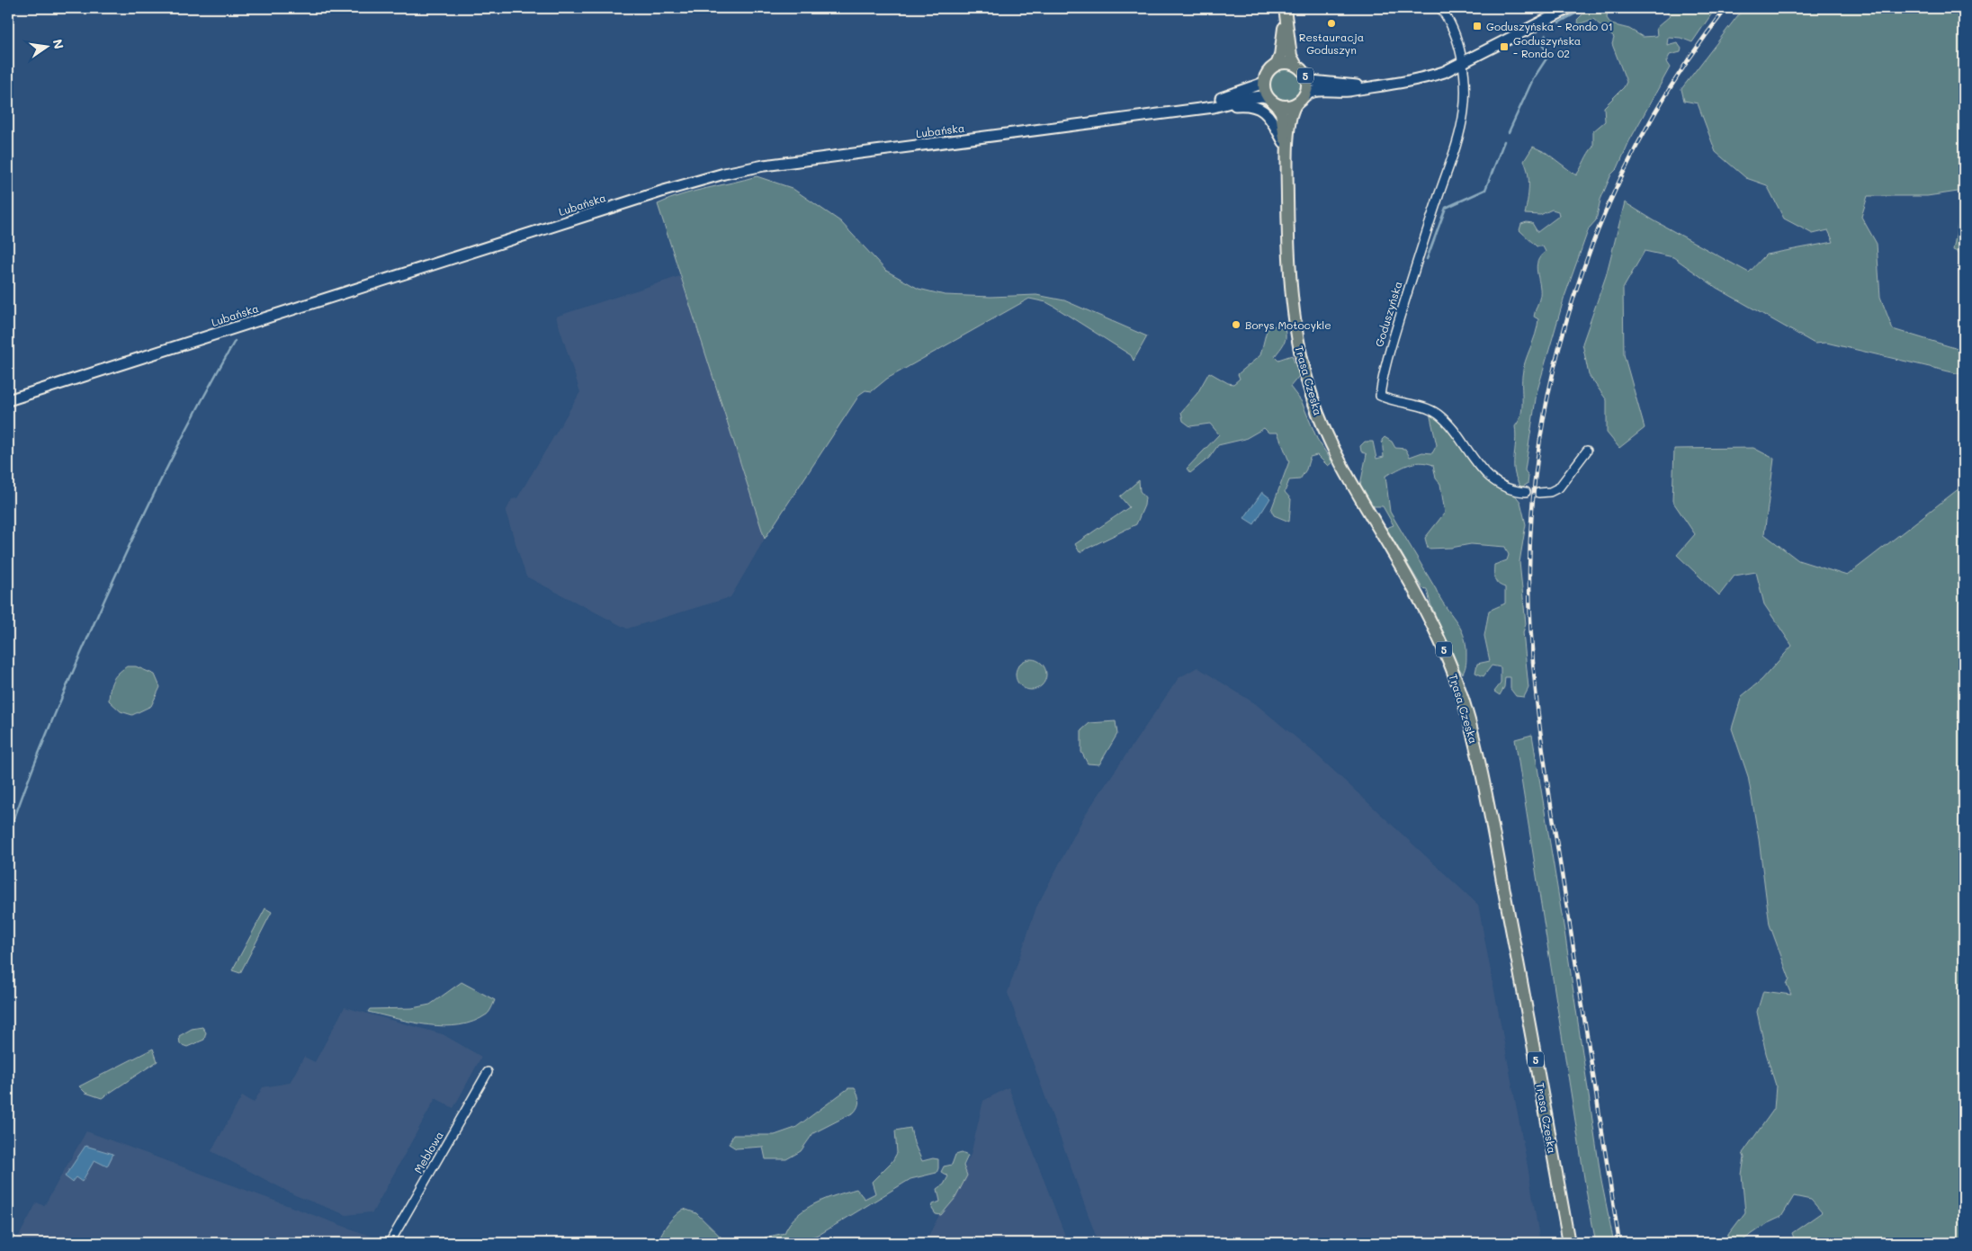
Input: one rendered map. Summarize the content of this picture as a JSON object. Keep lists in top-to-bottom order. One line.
{"streets":{"main road":["5","Trasa Czeska"],"street":["Lubańska","Goduszyńska","Meblowa"]},"crossings":[["5","Lubańska"],["5","Trasa Czeska"],["Lubańska","Trasa Czeska"]],"places":{"other":["Restauracja Goduszyn","Borys Motocykle"],"transit":["Goduszyńska - Rondo 01","Goduszyńska - Rondo 02"]},"north":"right"}
